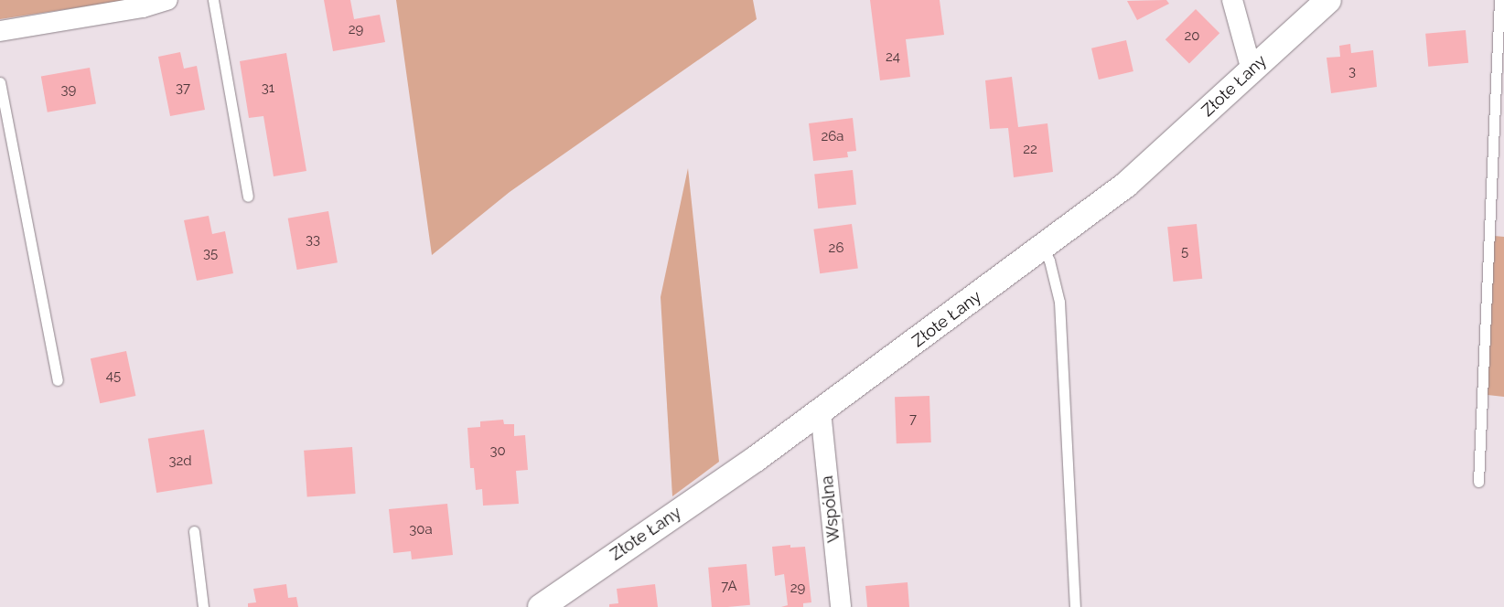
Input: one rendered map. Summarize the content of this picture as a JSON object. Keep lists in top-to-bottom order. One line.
{"streets":{"street":["Złote Łany","Wspólna"]},"crossings":[["Złote Łany","Wspólna"]],"house_numbers":["29","20","24","3","37","31","39","26a","22","33","26","5","35","45","7","30","32d","30a","7A","29"]}
